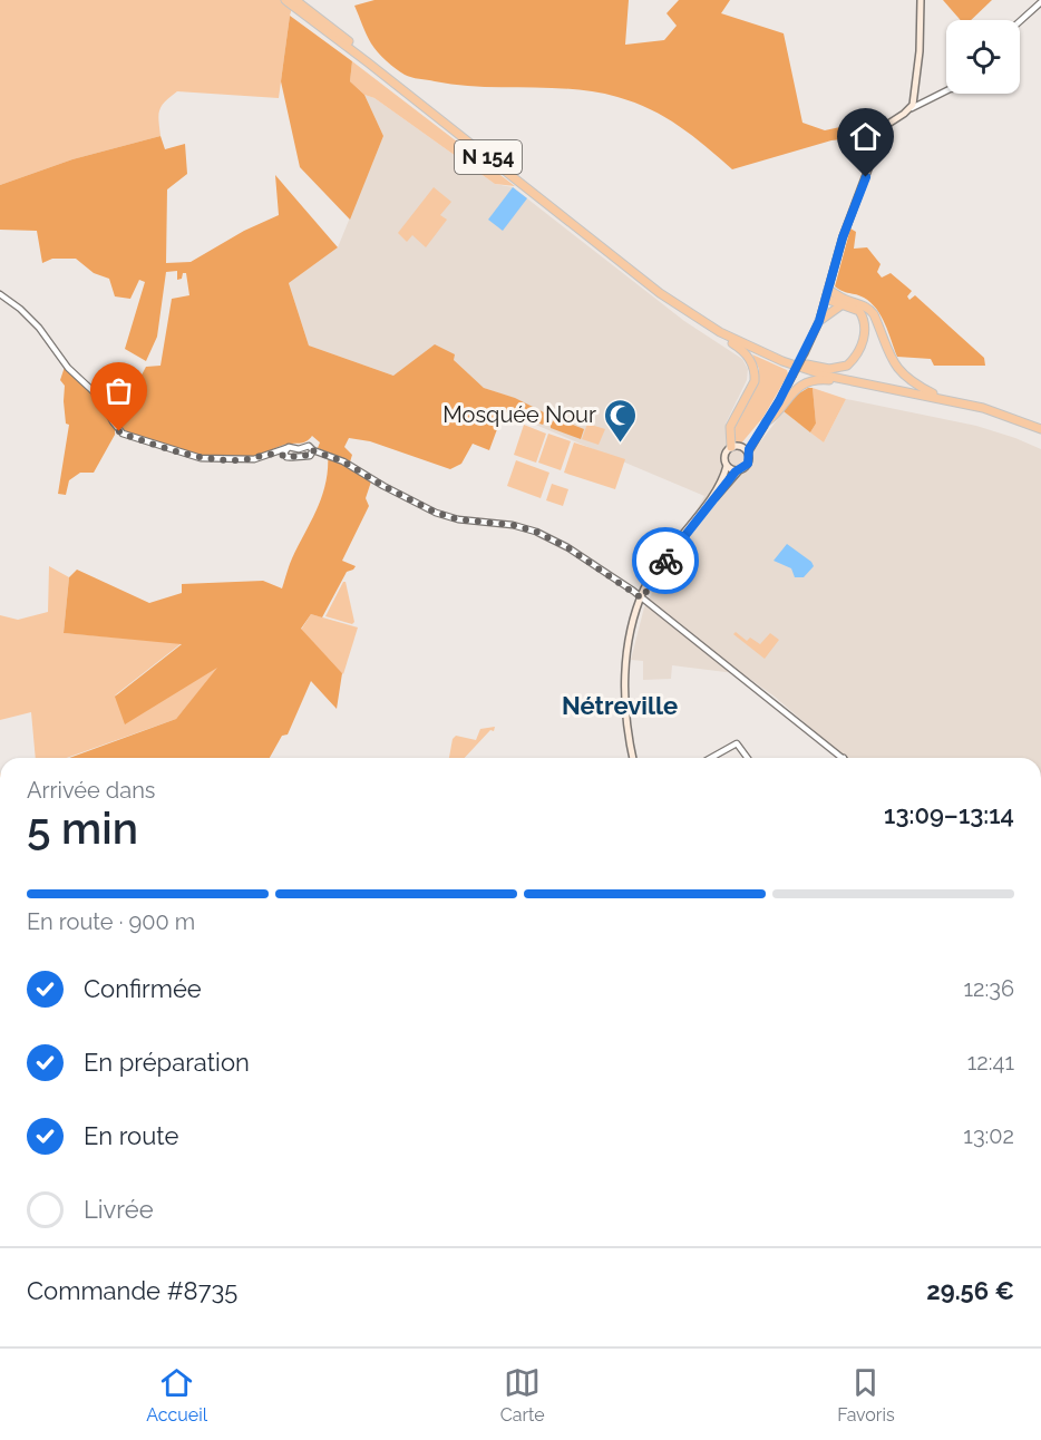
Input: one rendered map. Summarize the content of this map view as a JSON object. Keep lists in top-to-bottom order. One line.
{"streets":{"highway":["N 154"]},"districts":["Nétreville"],"places":{"mosque":["Mosquée Nour"]},"page":{"heading":["5 min","Arrivée dans","13:09–13:14"],"panel":["Commande #8735","29.56 €"],"bar":"En route · 900 m","list":[["Confirmée","12:36"],["En préparation","12:41"],["En route","13:02"],"Livrée"],"tabs":["Accueil","Carte","Favoris"]}}
